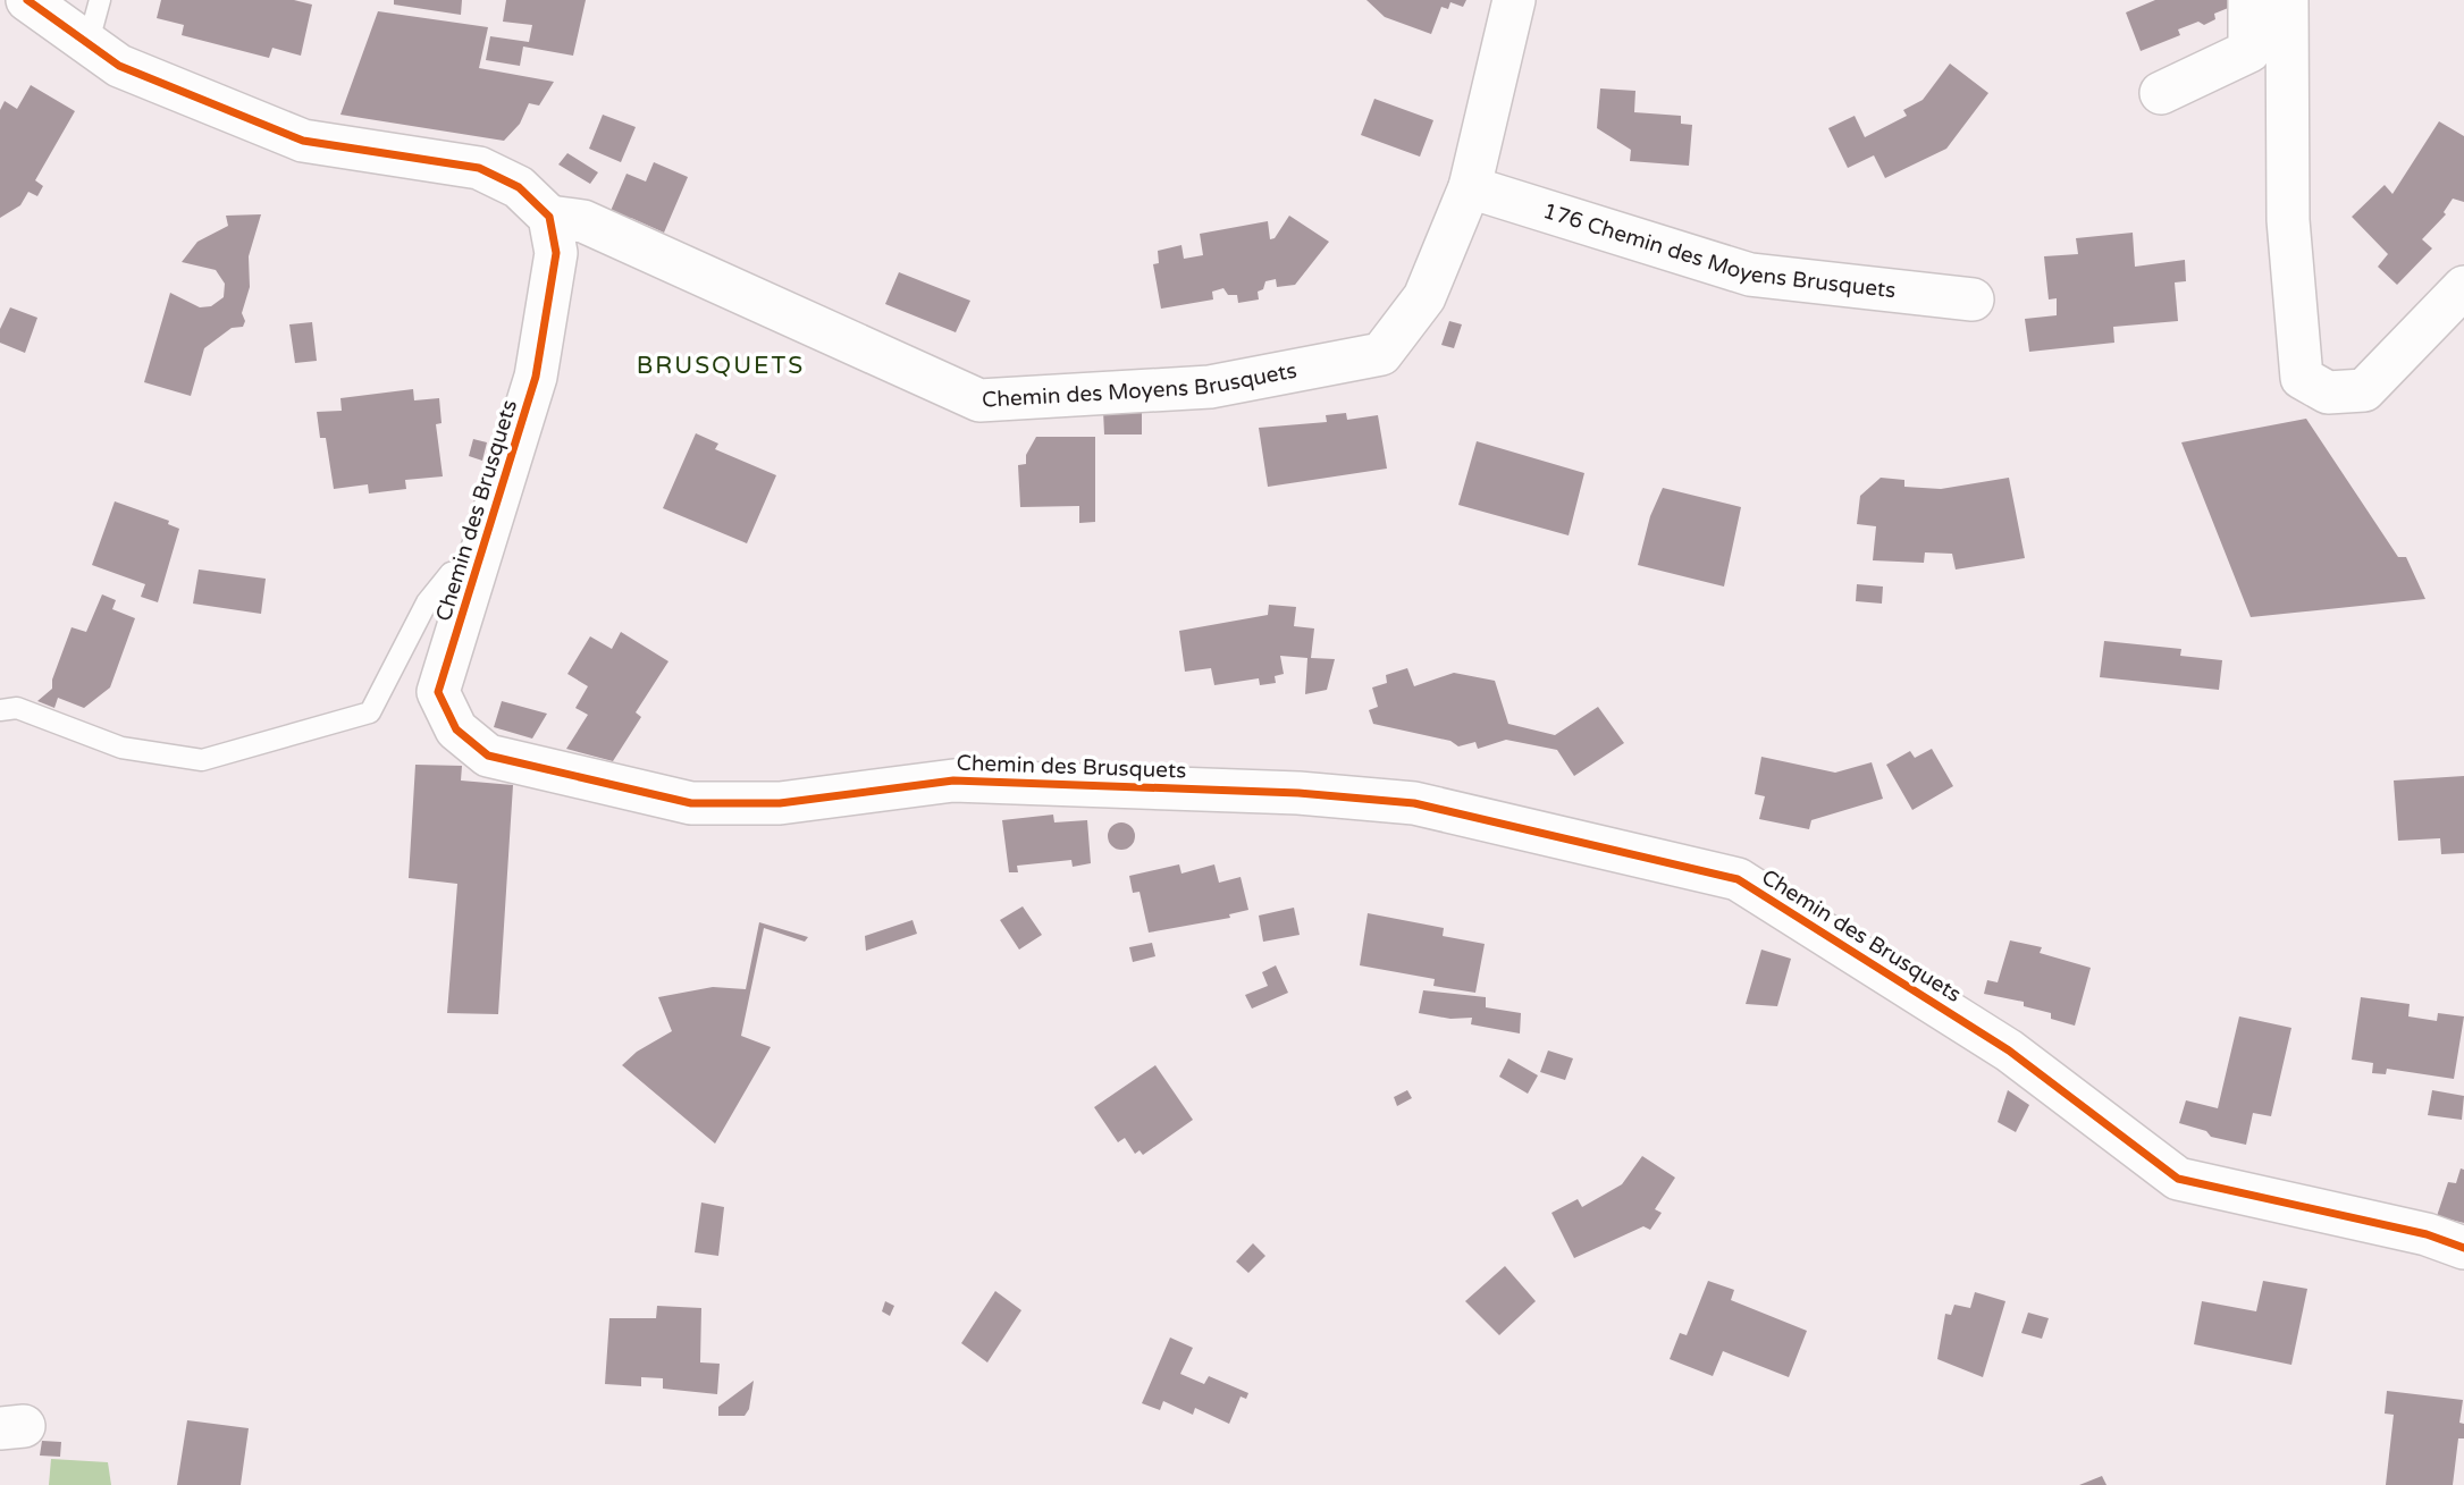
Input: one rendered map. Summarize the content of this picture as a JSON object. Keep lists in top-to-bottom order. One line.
{"streets":{"street":["176 Chemin des Moyens Brusquets","Chemin des Moyens Brusquets","Chemin des Brusquets"]},"crossings":[["176 Chemin des Moyens Brusquets","Chemin des Moyens Brusquets"],["Chemin des Moyens Brusquets","Chemin des Brusquets"]],"districts":["BRUSQUETS"]}
